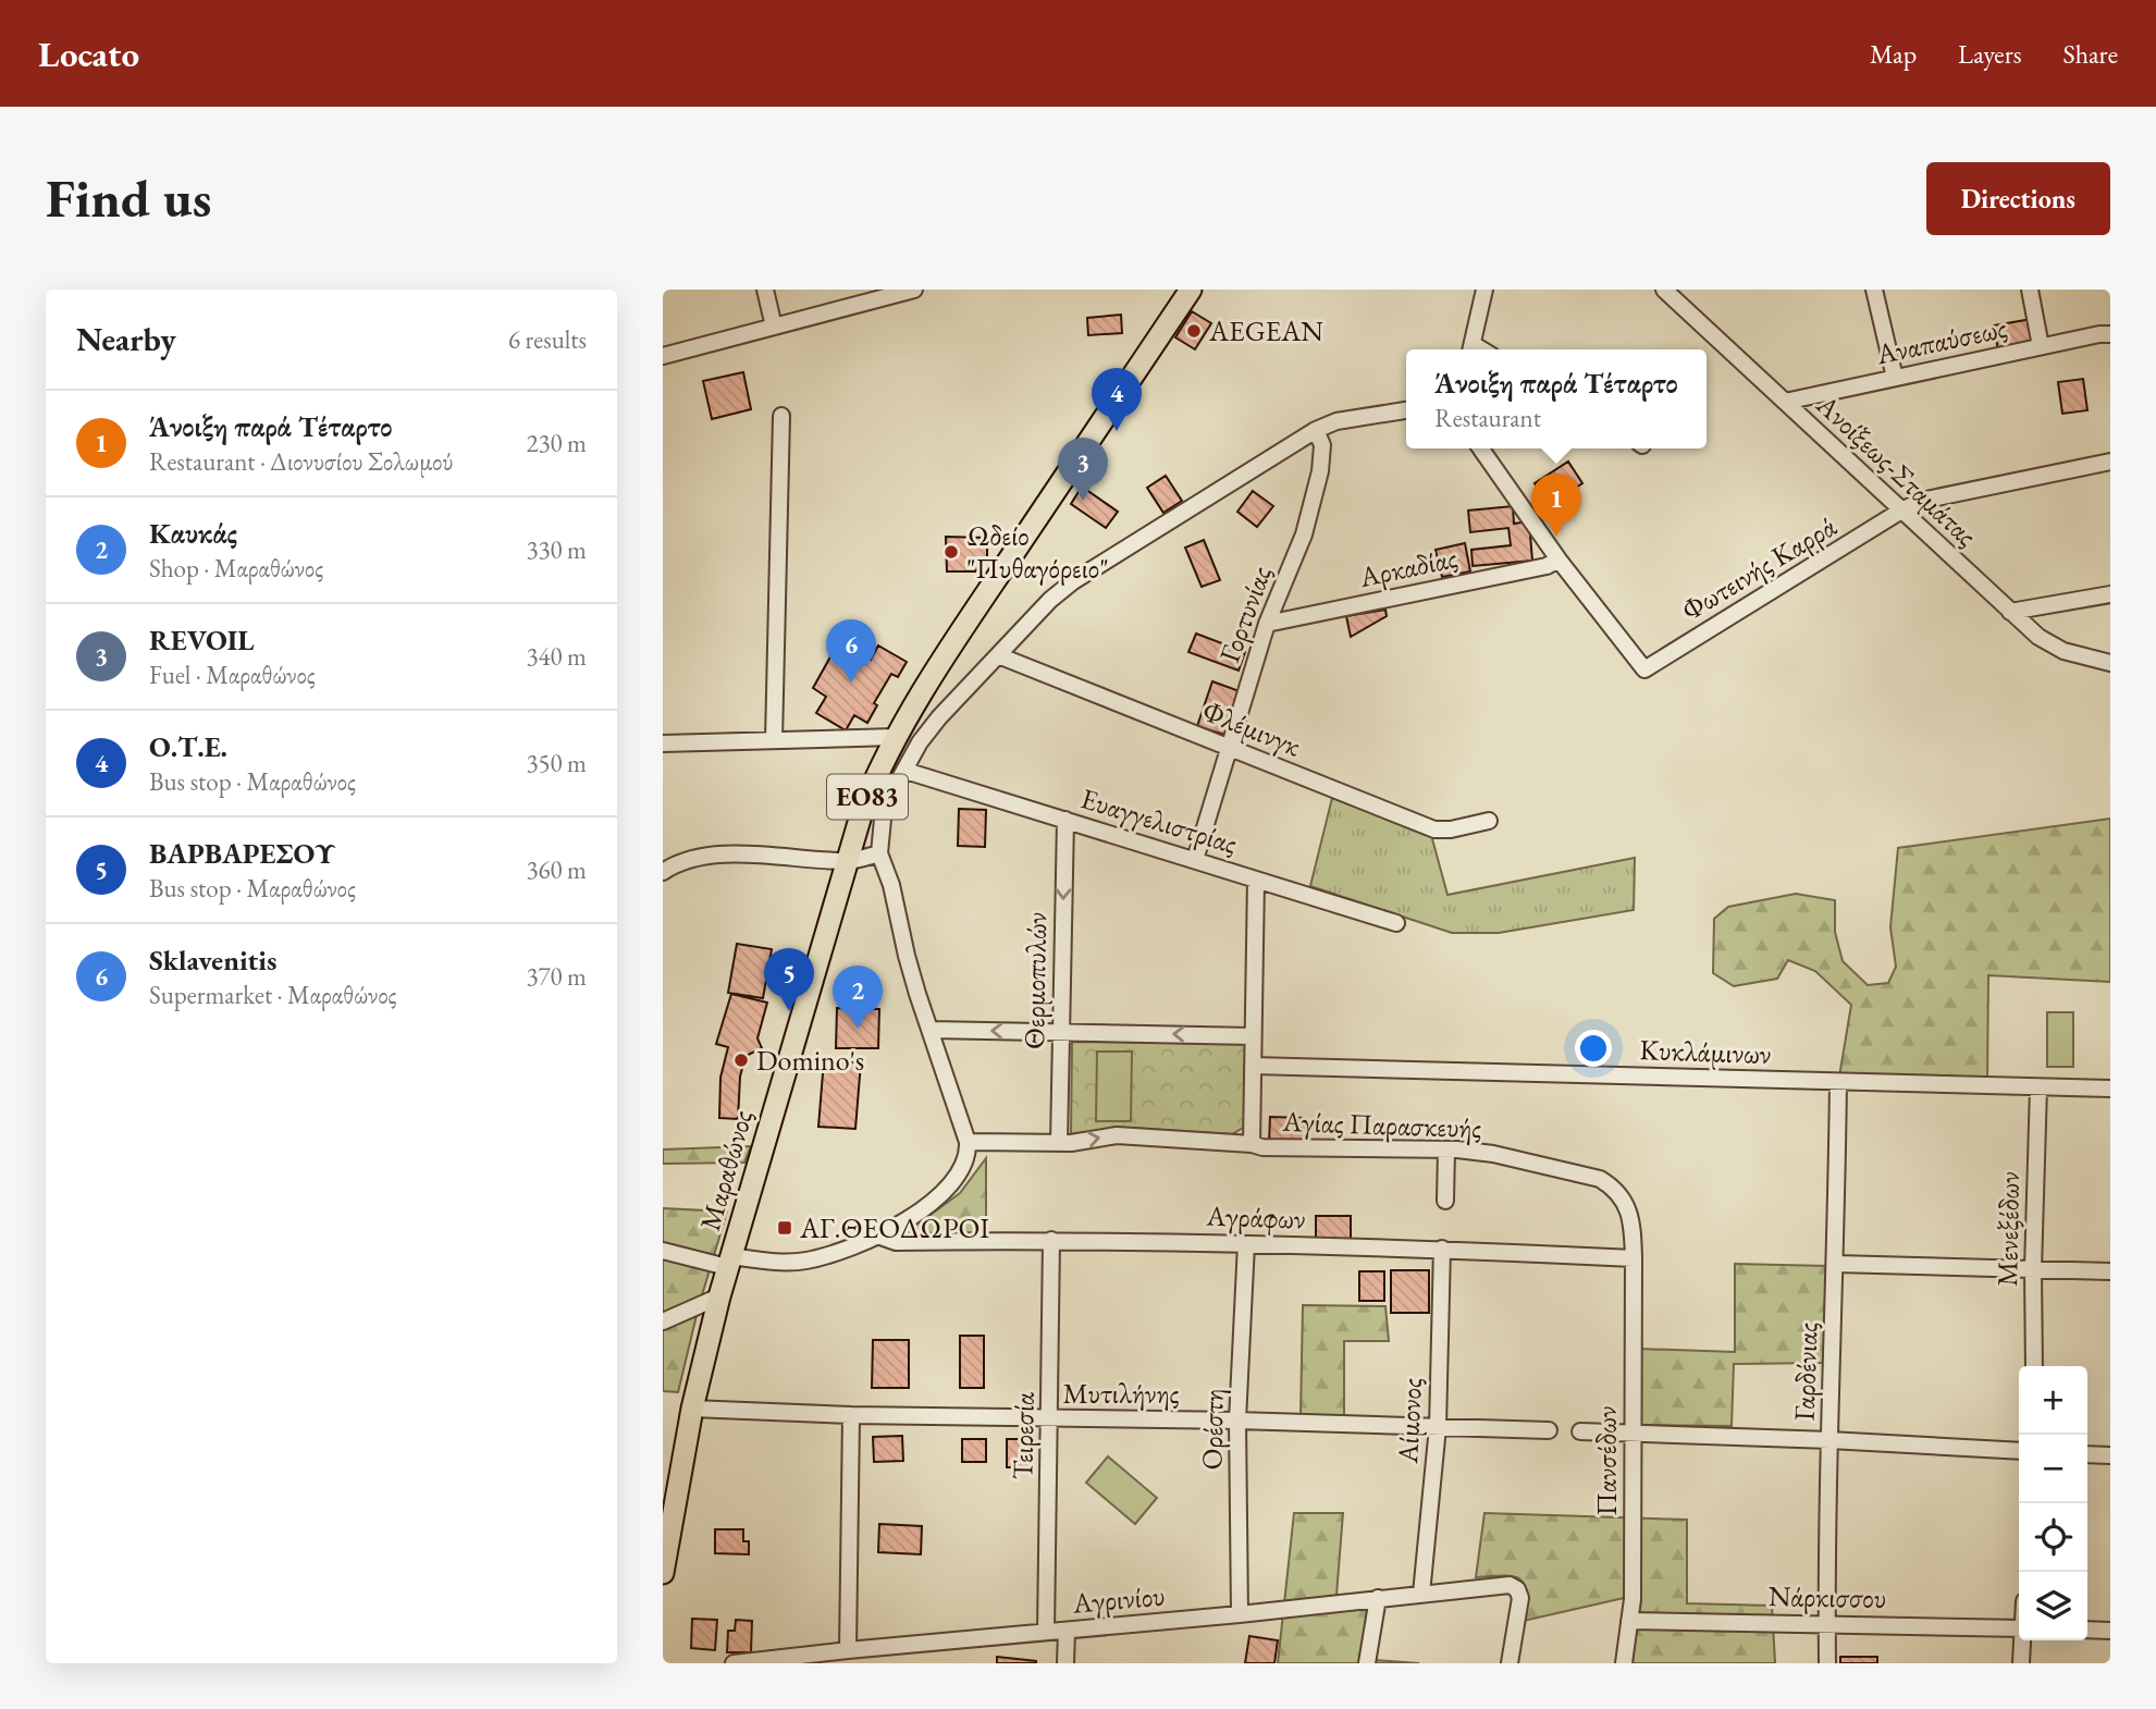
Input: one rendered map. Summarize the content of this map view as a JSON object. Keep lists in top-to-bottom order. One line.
{"streets":{"main road":["ΕΟ83","Μαραθώνος"],"street":["Αναπαύσεως","Ανοίξεως-Σταμάτας","Αρκαδίας","Φωτεινής Καρρά","Γορτυνίας","Φλέμινγκ","Ευαγγελιστρίας","Θερμοπυλών","Κυκλάμινων","Αγίας Παρασκευής","Αγράφων","Μενεξέδων","Γαρδένιας","Μυτιλήνης","Αίμονος","Ορέστη","Τειρεσία","Πανσέδων","Νάρκισσου","Αγρινίου"]},"crossings":[["Αναπαύσεως","Ανοίξεως-Σταμάτας"],["Ανοίξεως-Σταμάτας","Φωτεινής Καρρά"],["Αρκαδίας","Φωτεινής Καρρά"],["Αρκαδίας","Γορτυνίας"],["Γορτυνίας","Φλέμινγκ"],["Γορτυνίας","Ευαγγελιστρίας"],["Ευαγγελιστρίας","Θερμοπυλών"],["Θερμοπυλών","Αγίας Παρασκευής"],["Κυκλάμινων","Μενεξέδων"],["Κυκλάμινων","Γαρδένιας"],["Αγίας Παρασκευής","Αγράφων"],["Αγίας Παρασκευής","Πανσέδων"],["Μαραθώνος","Μυτιλήνης"],["Αγράφων","Αίμονος"],["Αγράφων","Ορέστη"],["Αγράφων","Τειρεσία"],["Αγράφων","Πανσέδων"],["Γαρδένιας","Νάρκισσου"],["Μυτιλήνης","Αίμονος"],["Μυτιλήνης","Ορέστη"],["Μυτιλήνης","Τειρεσία"],["Αίμονος","Αγρινίου"],["Ορέστη","Αγρινίου"],["Τειρεσία","Αγρινίου"],["Πανσέδων","Νάρκισσου"]],"one_way":["Θερμοπυλών"],"places":{"other":["AEGEAN","Ωδείο \"Πυθαγόρειο\"","Domino's"],"transit":["ΑΓ.ΘΕΟΔΩΡΟΙ"]},"page":{"header":"Locato","nav":["Map","Layers","Share"],"buttons":"Directions","title":"Find us","heading":["Nearby","6 results"],"popup":["Άνοιξη παρά Τέταρτο","Restaurant"],"pins":["4","3","1","6","5","2"],"list":[{"mark":"1","name":"Άνοιξη παρά Τέταρτο","note":"Restaurant · Διονυσίου Σολωμού","value":"230 m"},{"mark":"2","name":"Καυκάς","note":"Shop · Μαραθώνος","value":"330 m"},{"mark":"3","name":"REVOIL","note":"Fuel · Μαραθώνος","value":"340 m"},{"mark":"4","name":"Ο.Τ.Ε.","note":"Bus stop · Μαραθώνος","value":"350 m"},{"mark":"5","name":"ΒΑΡΒΑΡΕΣΟΥ","note":"Bus stop · Μαραθώνος","value":"360 m"},{"mark":"6","name":"Sklavenitis","note":"Supermarket · Μαραθώνος","value":"370 m"}],"map_buttons":["+","−"]}}
